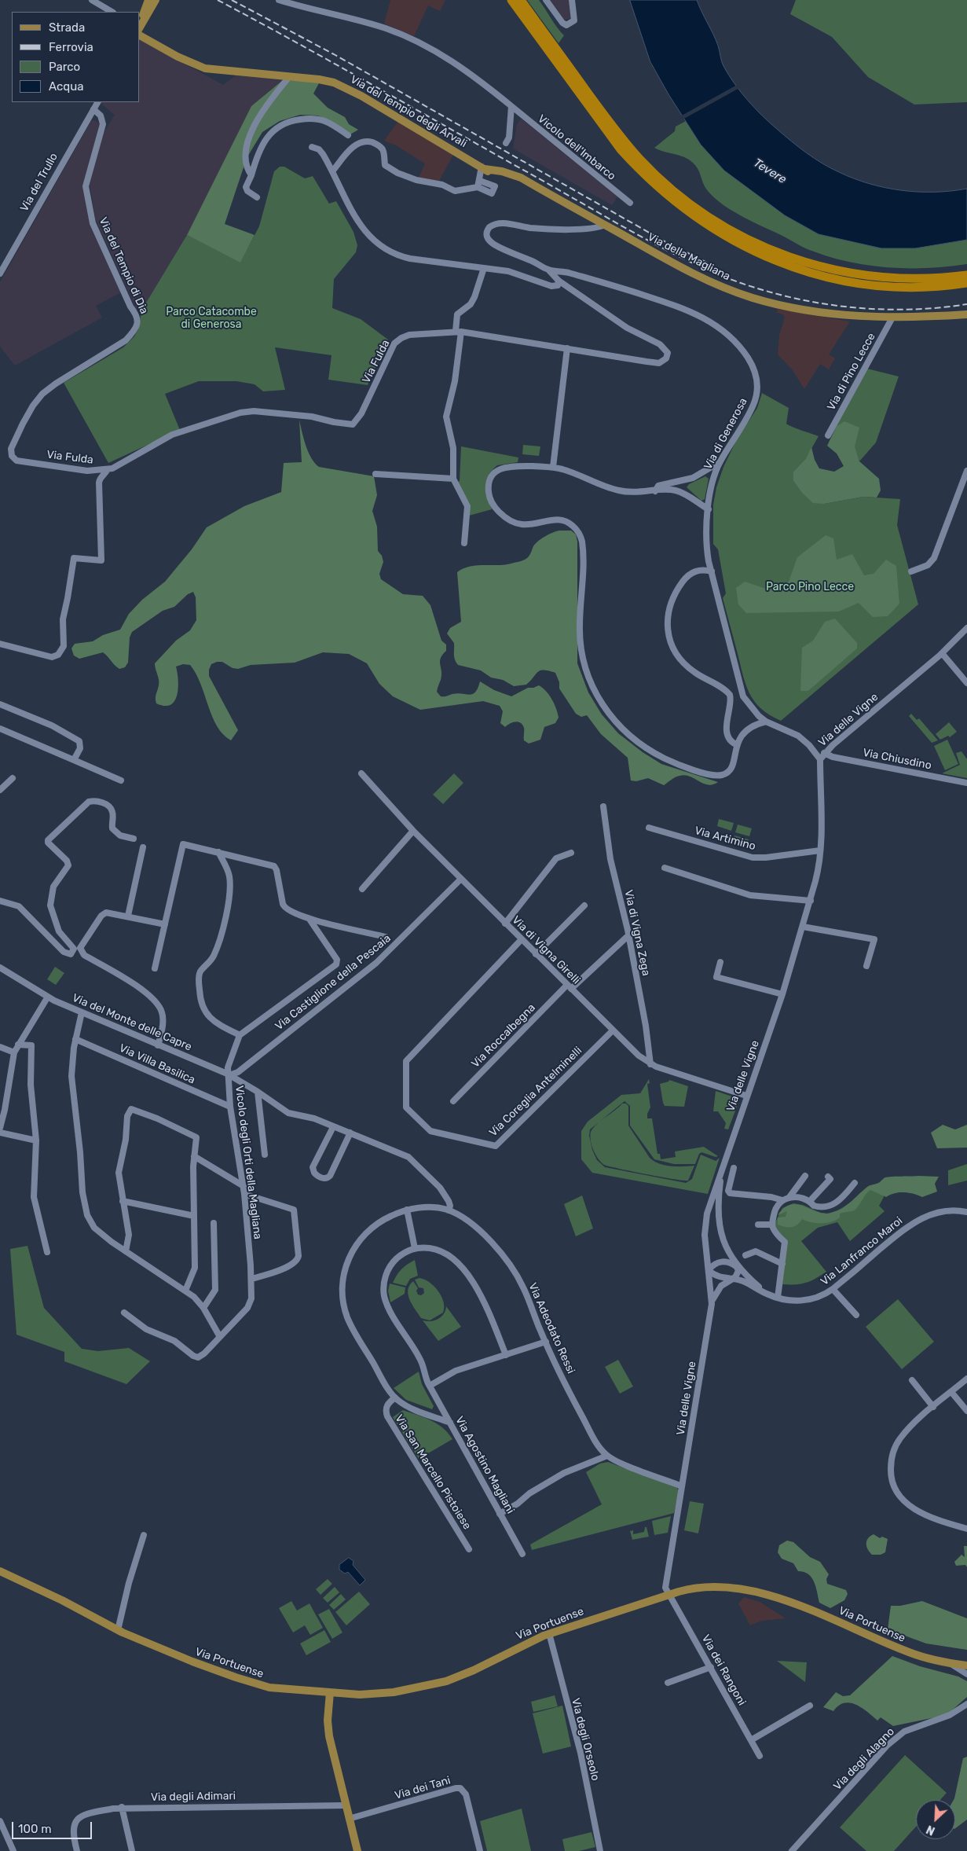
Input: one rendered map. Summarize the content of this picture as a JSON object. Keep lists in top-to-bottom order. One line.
{"streets":{"main road":["Via del Tempio degli Arvali","Via della Magliana","Via Portuense"],"street":["Vicolo dell'Imbarco","Via del Trullo","Via del Tempio di Dia","Via Fulda","Via di Pino Lecce","Via di Generosa","Via delle Vigne","Via Chiusdino","Via Artimino","Via di Vigna Zega","Via di Vigna Girelli","Via Castiglione della Pescaia","Via del Monte delle Capre","Via Roccalbegna","Via Villa Basilica","Via Coreglia Antelminelli","Vicolo degli Orti della Magliana","Via Lanfranco Maroi","Via Adeodato Ressi","Via Agostino Magliani","Via San Marcello Pistoiese","Via dei Rangoni","Via degli Orseolo","Via degli Alagno","Via dei Tani","Via degli Adimari"]},"crossings":[["Via del Tempio degli Arvali","Via della Magliana"],["Via del Trullo","Via del Tempio di Dia"],["Via della Magliana","Via di Pino Lecce"],["Via della Magliana","Via di Generosa"],["Via del Tempio di Dia","Via Fulda"],["Via Fulda","Via di Generosa"],["Via di Generosa","Via delle Vigne"],["Via delle Vigne","Via Chiusdino"],["Via delle Vigne","Via Artimino"],["Via delle Vigne","Via di Vigna Girelli"],["Via delle Vigne","Via Lanfranco Maroi"],["Via delle Vigne","Via Portuense"],["Via delle Vigne","Via dei Rangoni"],["Via di Vigna Zega","Via di Vigna Girelli"],["Via di Vigna Girelli","Via Castiglione della Pescaia"],["Via di Vigna Girelli","Via Roccalbegna"],["Via di Vigna Girelli","Via Coreglia Antelminelli"],["Via Castiglione della Pescaia","Via del Monte delle Capre"],["Via Castiglione della Pescaia","Vicolo degli Orti della Magliana"],["Via del Monte delle Capre","Vicolo degli Orti della Magliana"],["Via del Monte delle Capre","Via Adeodato Ressi"],["Via Villa Basilica","Vicolo degli Orti della Magliana"],["Via Adeodato Ressi","Via San Marcello Pistoiese"],["Via Agostino Magliani","Via San Marcello Pistoiese"],["Via Portuense","Via dei Rangoni"],["Via Portuense","Via degli Orseolo"]],"water":["Tevere"],"parks":["Parco Catacombe di Generosa","Parco Pino Lecce"],"legend":["Strada","Ferrovia","Parco","Acqua"],"scale_bar":"100 m","north":"bottom left"}
